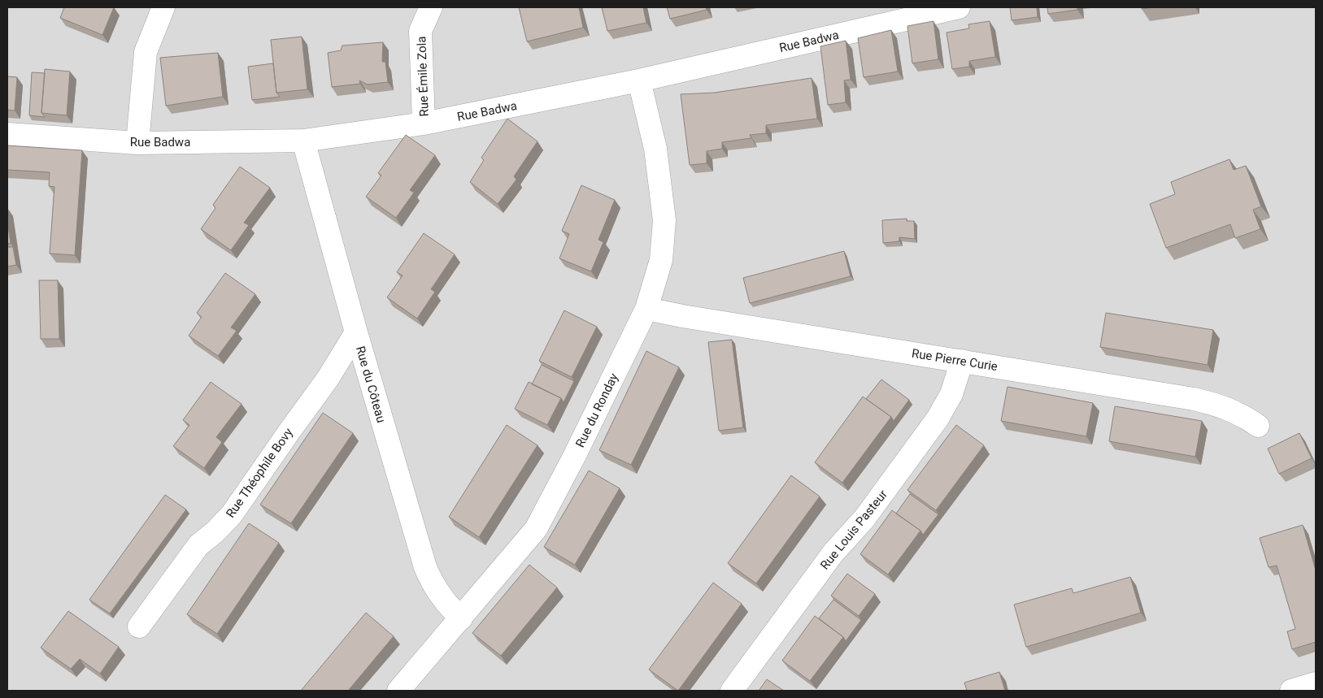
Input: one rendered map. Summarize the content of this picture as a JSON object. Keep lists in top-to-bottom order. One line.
{"streets":{"street":["Rue Badwa","Rue Émile Zola","Rue Pierre Curie","Rue du Côteau","Rue du Ronday","Rue Théophile Bovy","Rue Louis Pasteur"]},"crossings":[["Rue Badwa","Rue Émile Zola"],["Rue Badwa","Rue du Côteau"],["Rue Badwa","Rue du Ronday"],["Rue Pierre Curie","Rue du Ronday"],["Rue Pierre Curie","Rue Louis Pasteur"],["Rue du Côteau","Rue du Ronday"],["Rue du Côteau","Rue Théophile Bovy"]]}
